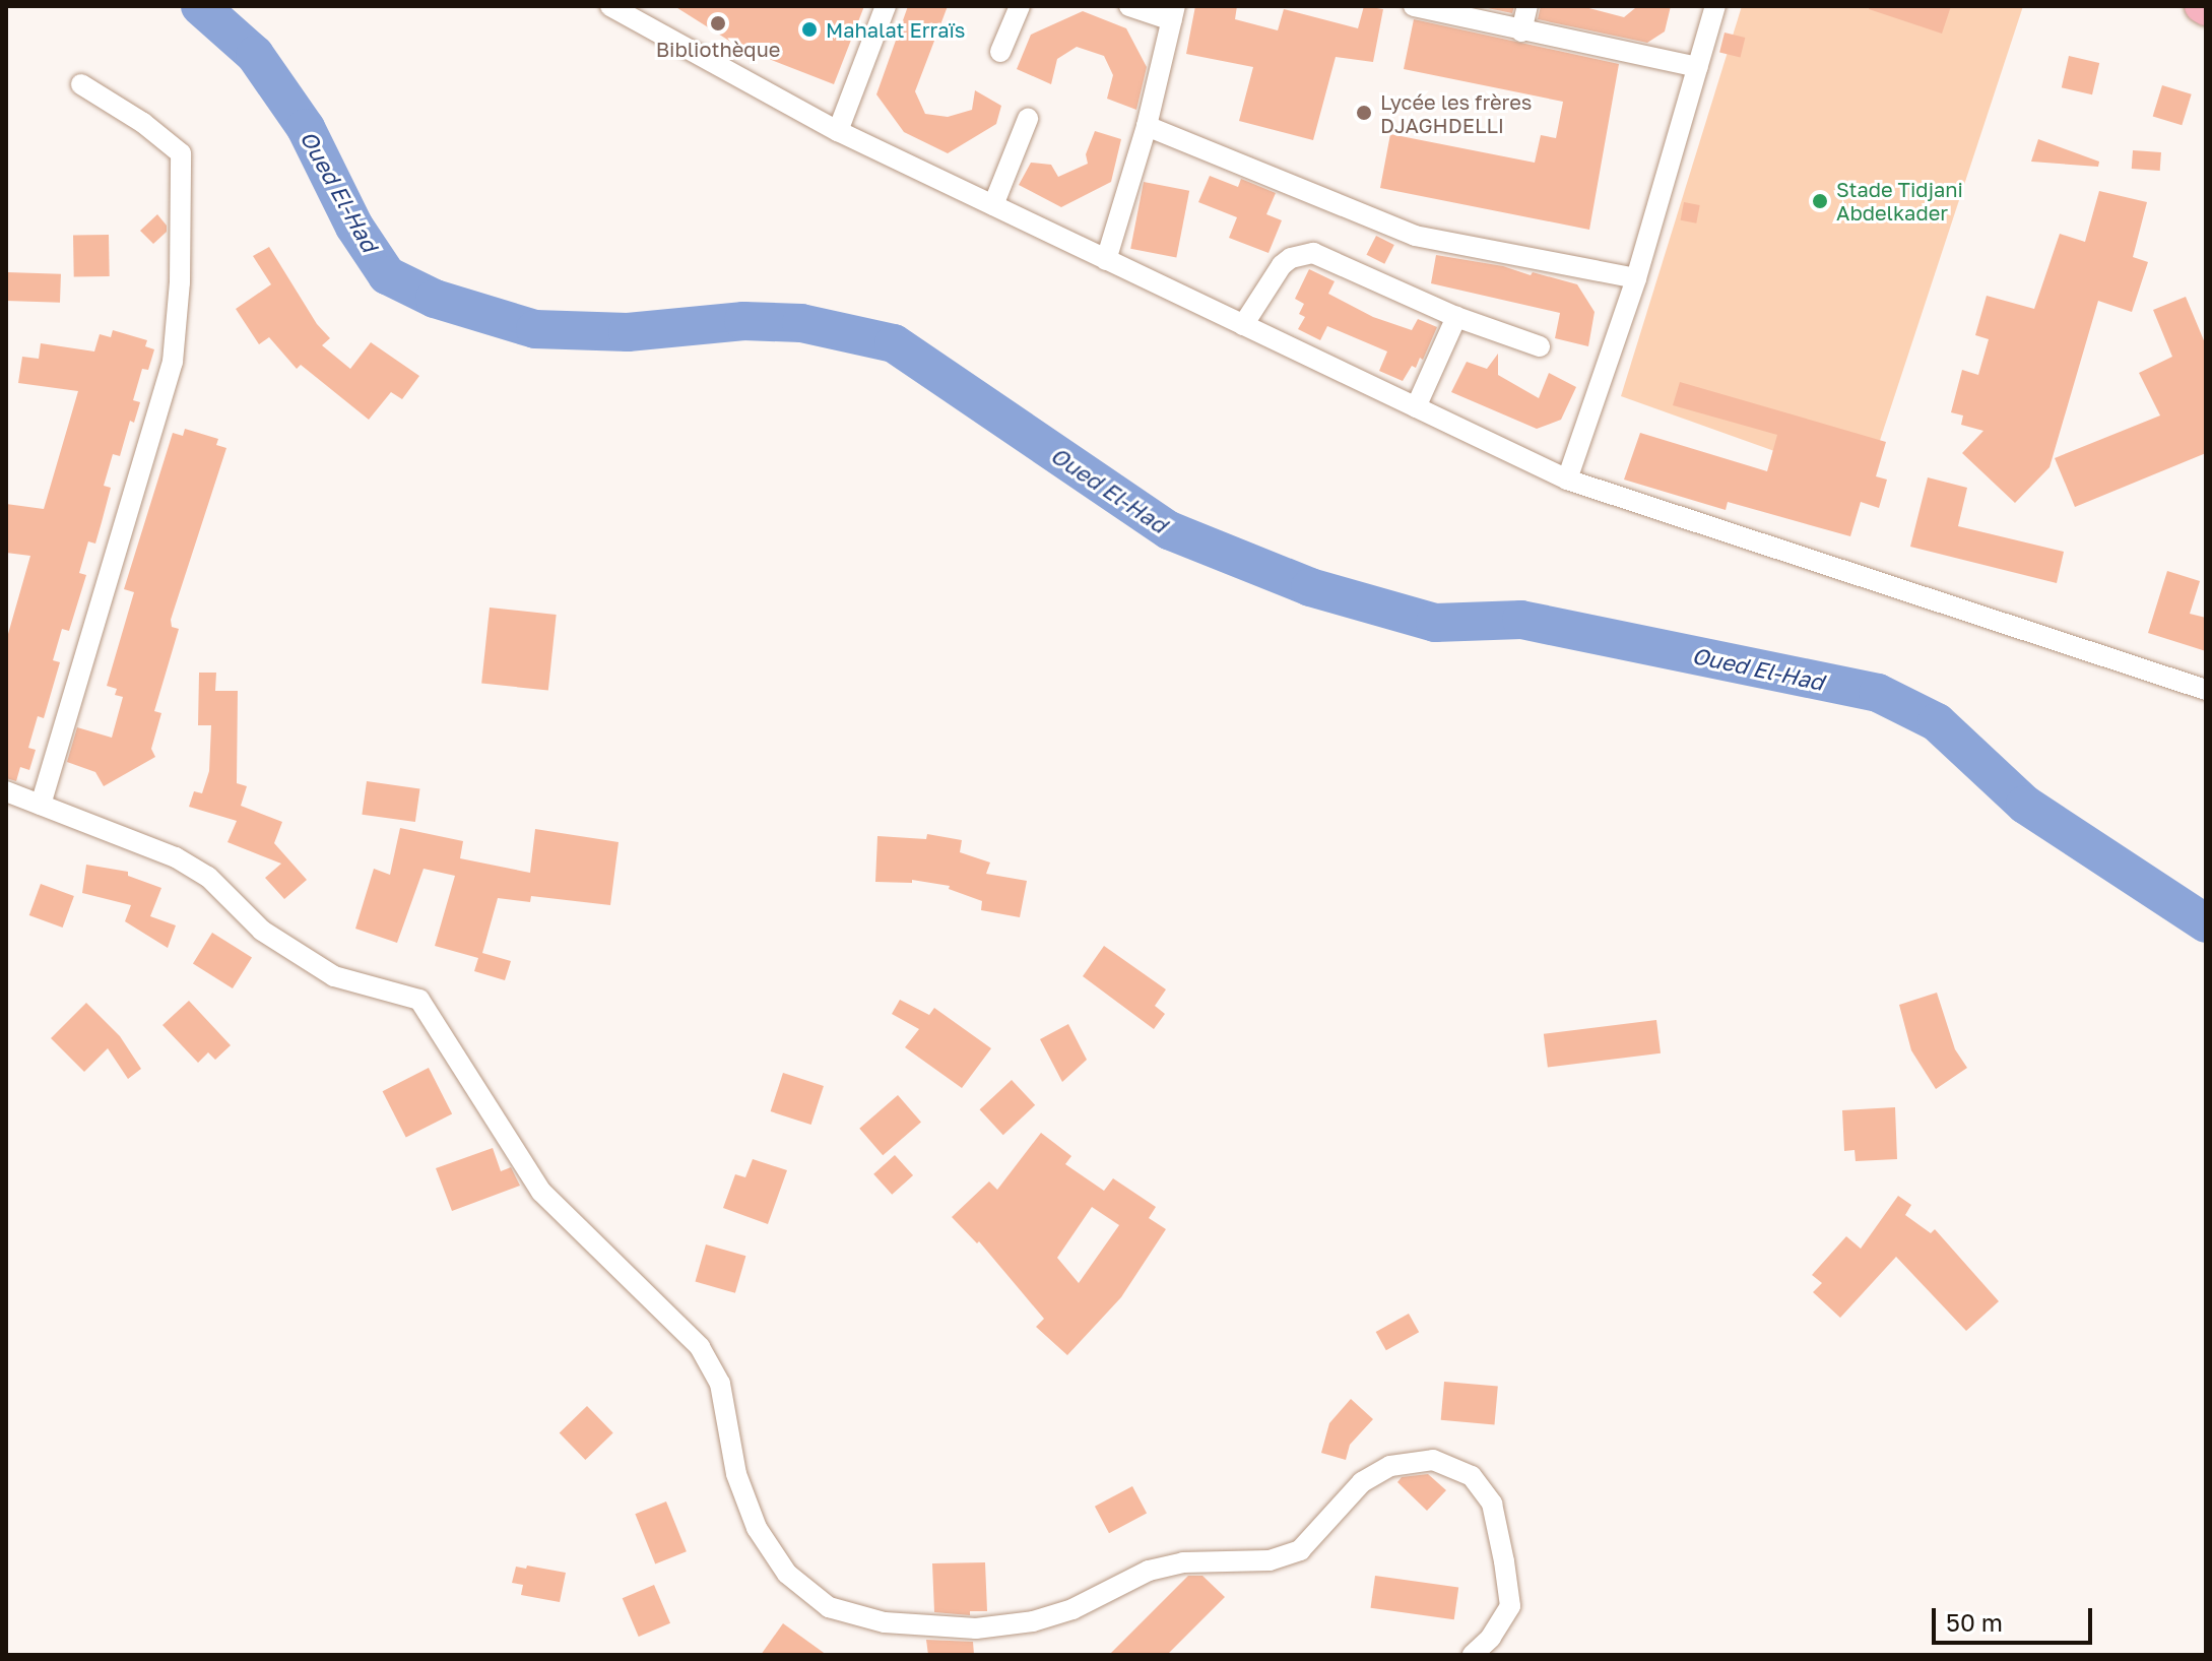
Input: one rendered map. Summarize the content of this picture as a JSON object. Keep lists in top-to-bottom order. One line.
{"water":["Oued El-Had"],"places":["Bibliothèque","Mahalat Erraïs","Lycée les frères DJAGHDELLI","Stade Tidjani Abdelkader"],"scale_bar":"50 m"}
